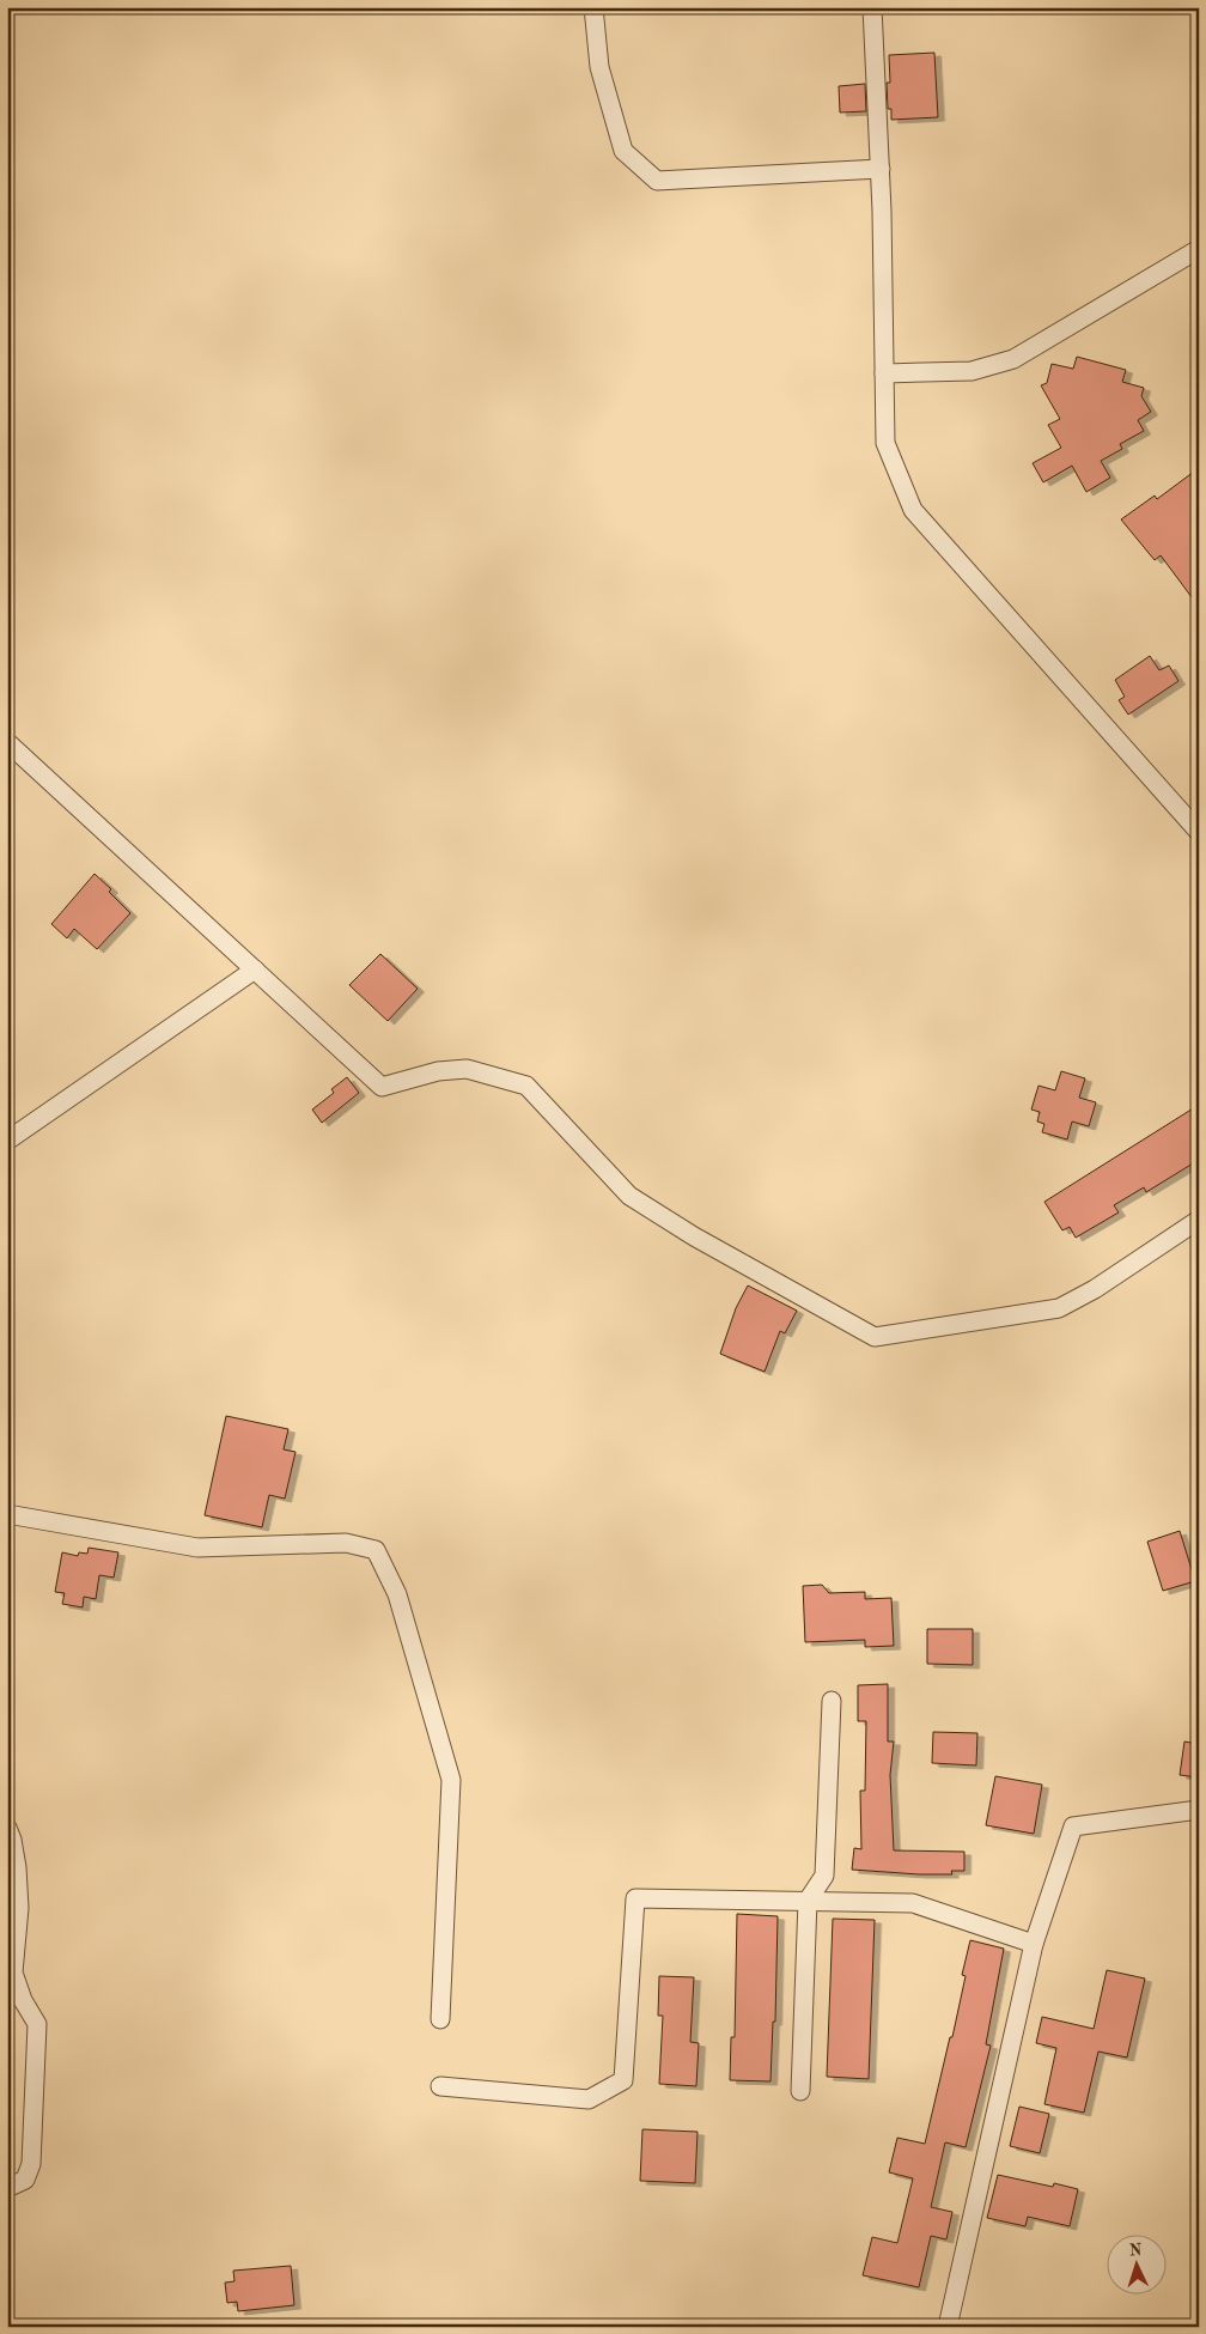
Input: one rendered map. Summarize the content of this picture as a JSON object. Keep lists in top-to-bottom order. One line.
{"north":"top"}
